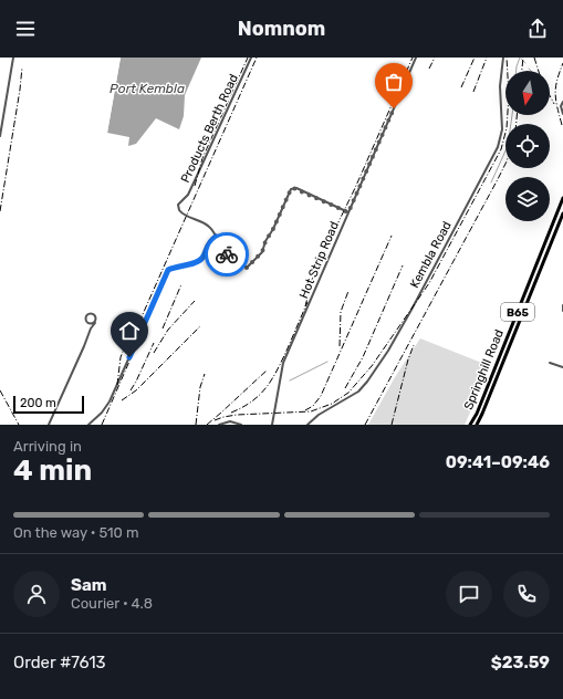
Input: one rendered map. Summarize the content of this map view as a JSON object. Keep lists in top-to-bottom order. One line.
{"streets":{"main road":["B65","Springhill Road"],"street":["Products Berth Road","Kembla Road","Hot Strip Road"]},"water":["Port Kembla"],"scale_bar":"200 m","north":"bottom","page":{"header":"Nomnom","scale":"200 m","heading":["4 min","Arriving in","09:41–09:46"],"panel":["Sam","Courier · 4.8","Order #7613","$23.59"],"bar":"On the way · 510 m"}}
